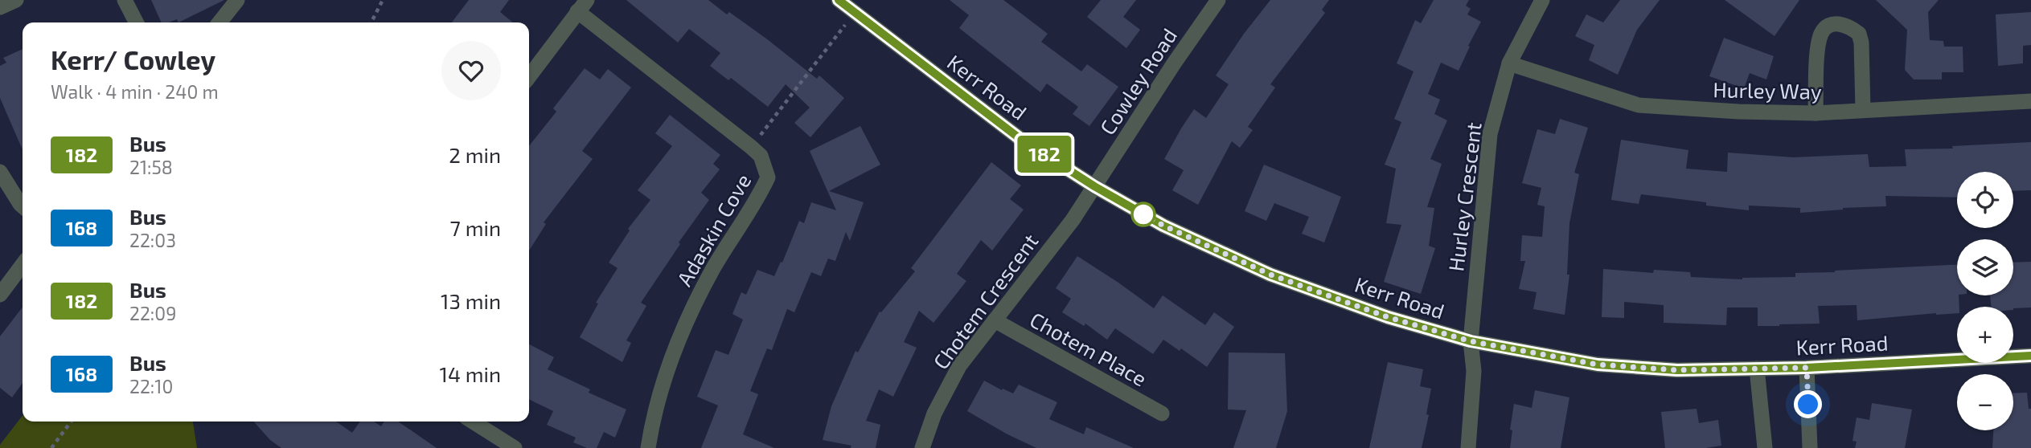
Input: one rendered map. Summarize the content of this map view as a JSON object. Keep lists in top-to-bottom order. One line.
{"streets":{"street":["Cowley Road","Kerr Road","Hurley Way","Hurley Crescent","Adaskin Cove","Chotem Crescent","Chotem Place"]},"crossings":[["Cowley Road","Kerr Road"],["Cowley Road","Chotem Crescent"],["Kerr Road","Hurley Crescent"],["Kerr Road","Chotem Crescent"],["Hurley Way","Hurley Crescent"],["Chotem Crescent","Chotem Place"]],"lines":["bus line 182"],"page":{"on_map":"182","heading":["Kerr/ Cowley","Walk · 4 min · 240 m"],"list":[{"mark":"182","name":"Bus","note":"21:58","value":"2 min"},{"mark":"168","name":"Bus","note":"22:03","value":"7 min"},{"mark":"182","name":"Bus","note":"22:09","value":"13 min"},{"mark":"168","name":"Bus","note":"22:10","value":"14 min"}],"map_buttons":["+","−"]}}
